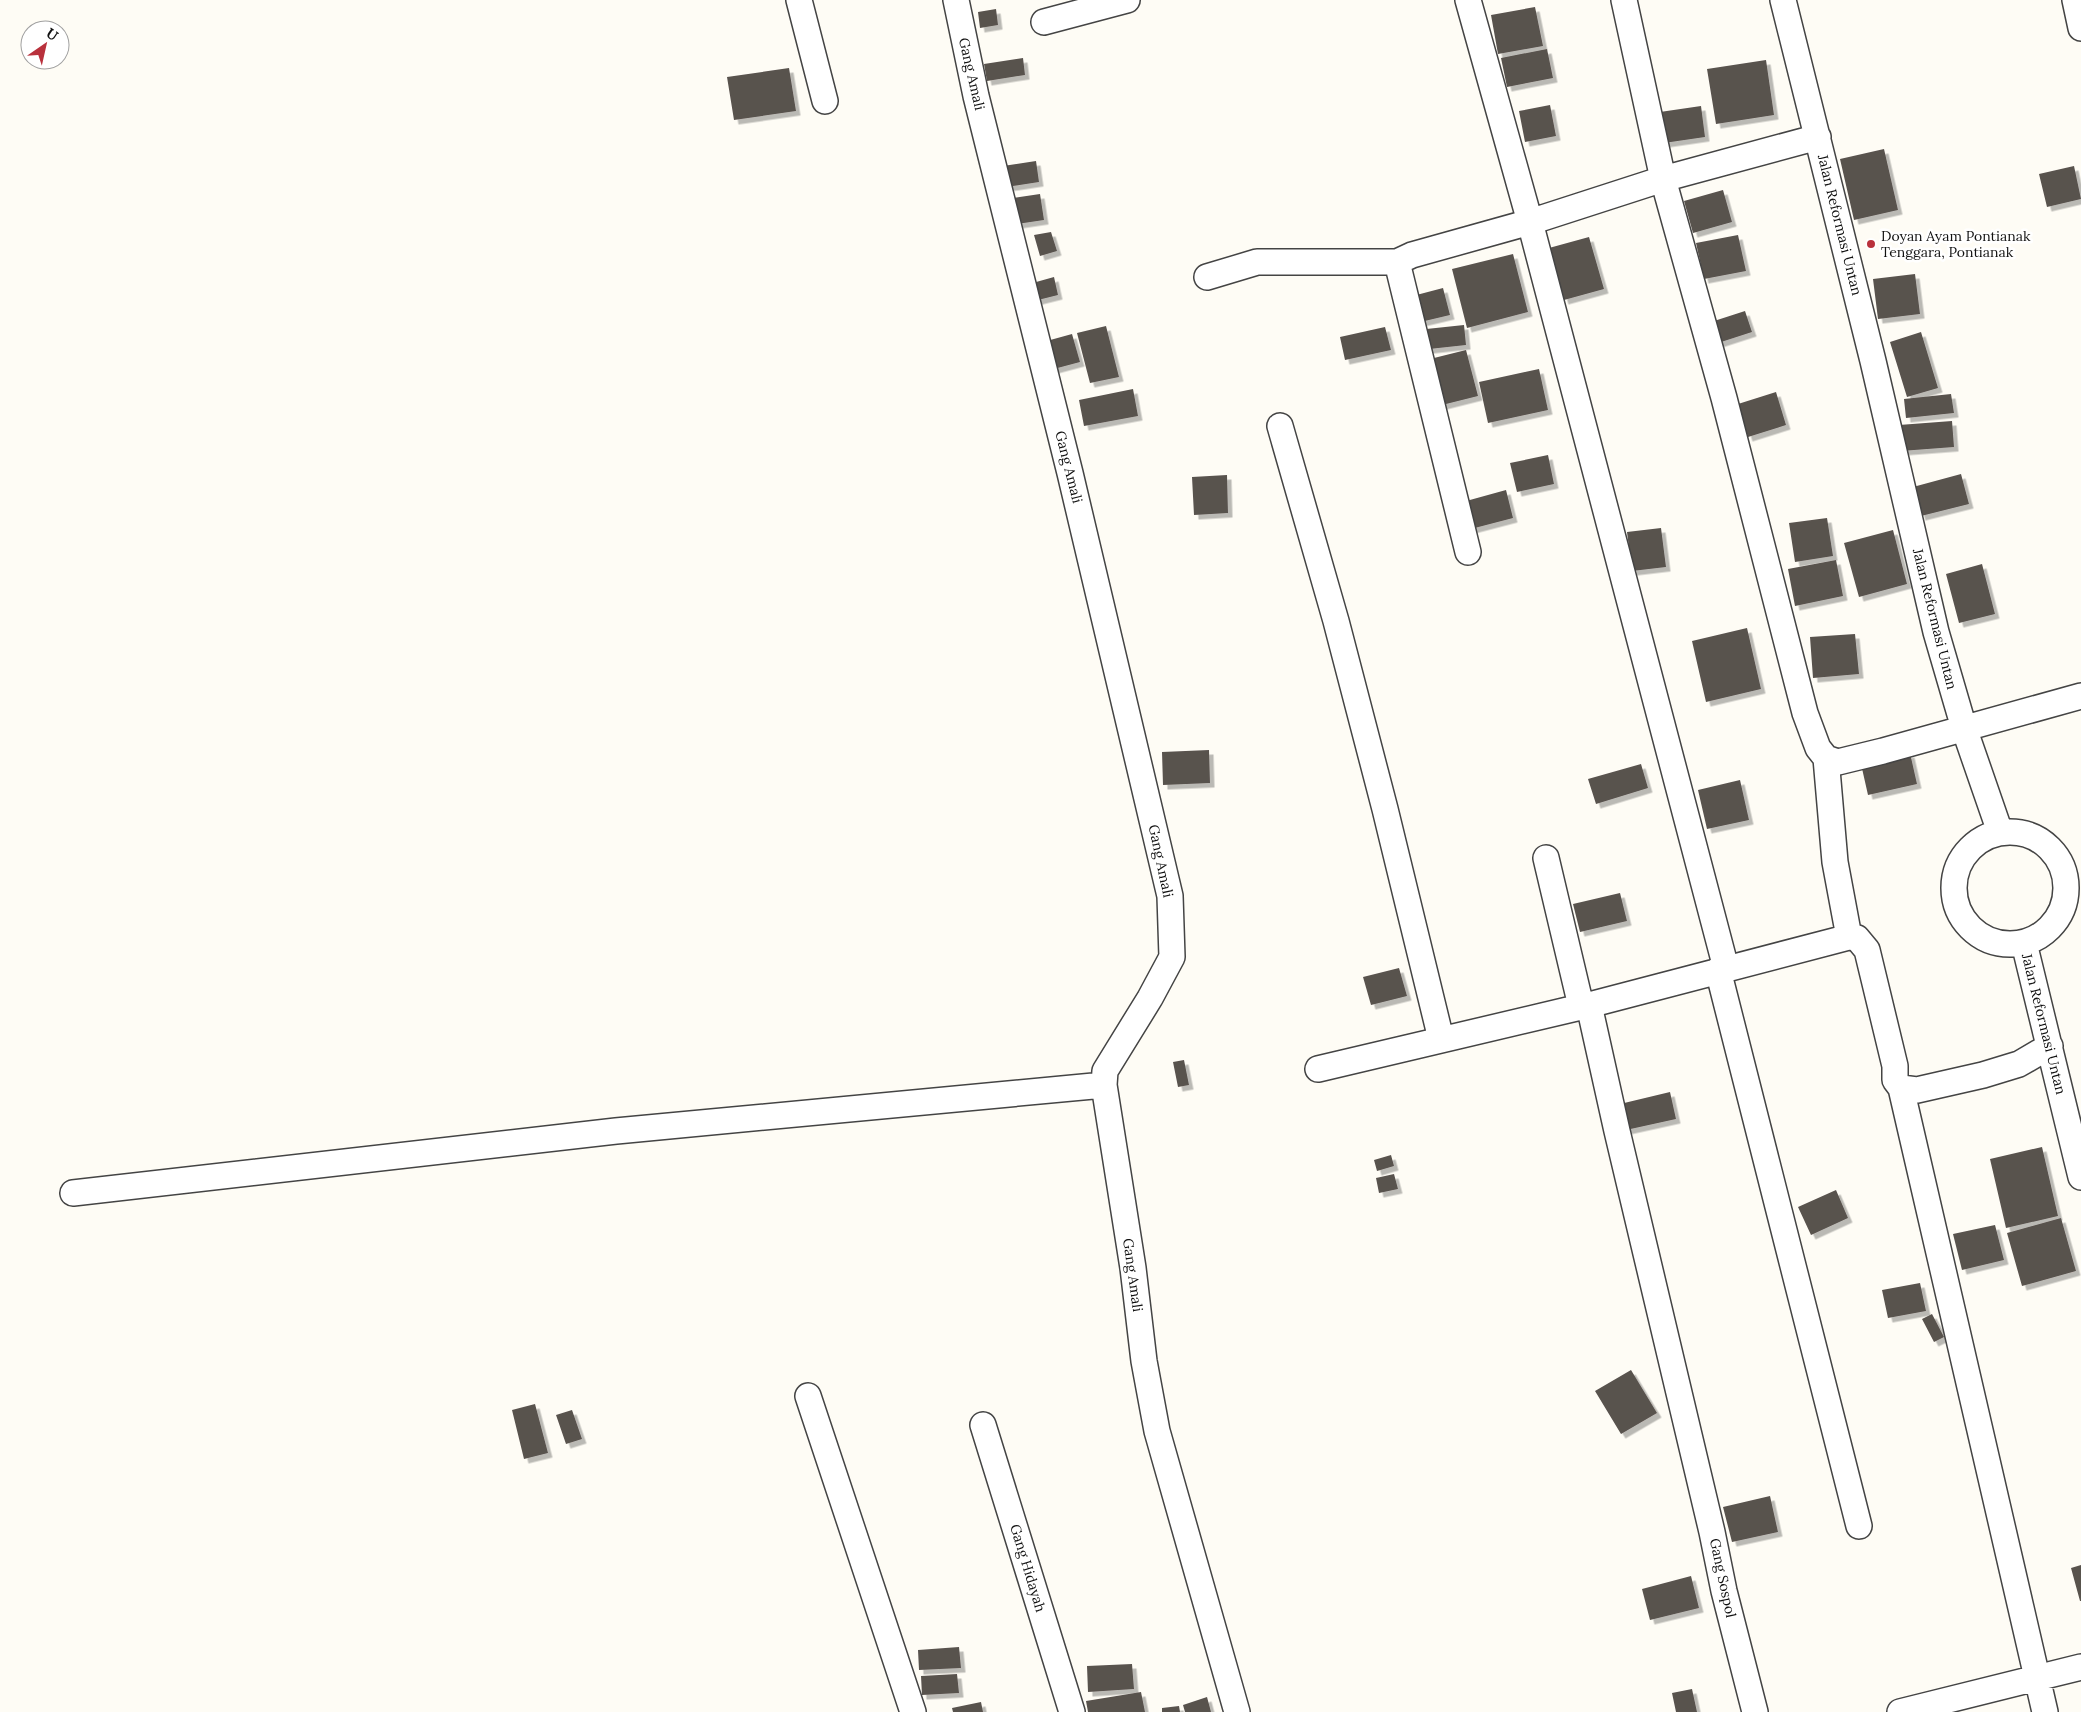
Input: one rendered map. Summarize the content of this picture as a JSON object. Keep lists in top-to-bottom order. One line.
{"streets":{"street":["Gang Amali","Jalan Reformasi Untan","Gang Hidayah","Gang Sospol"]},"places":["Doyan Ayam Pontianak Tenggara, Pontianak"],"north":"top right"}
